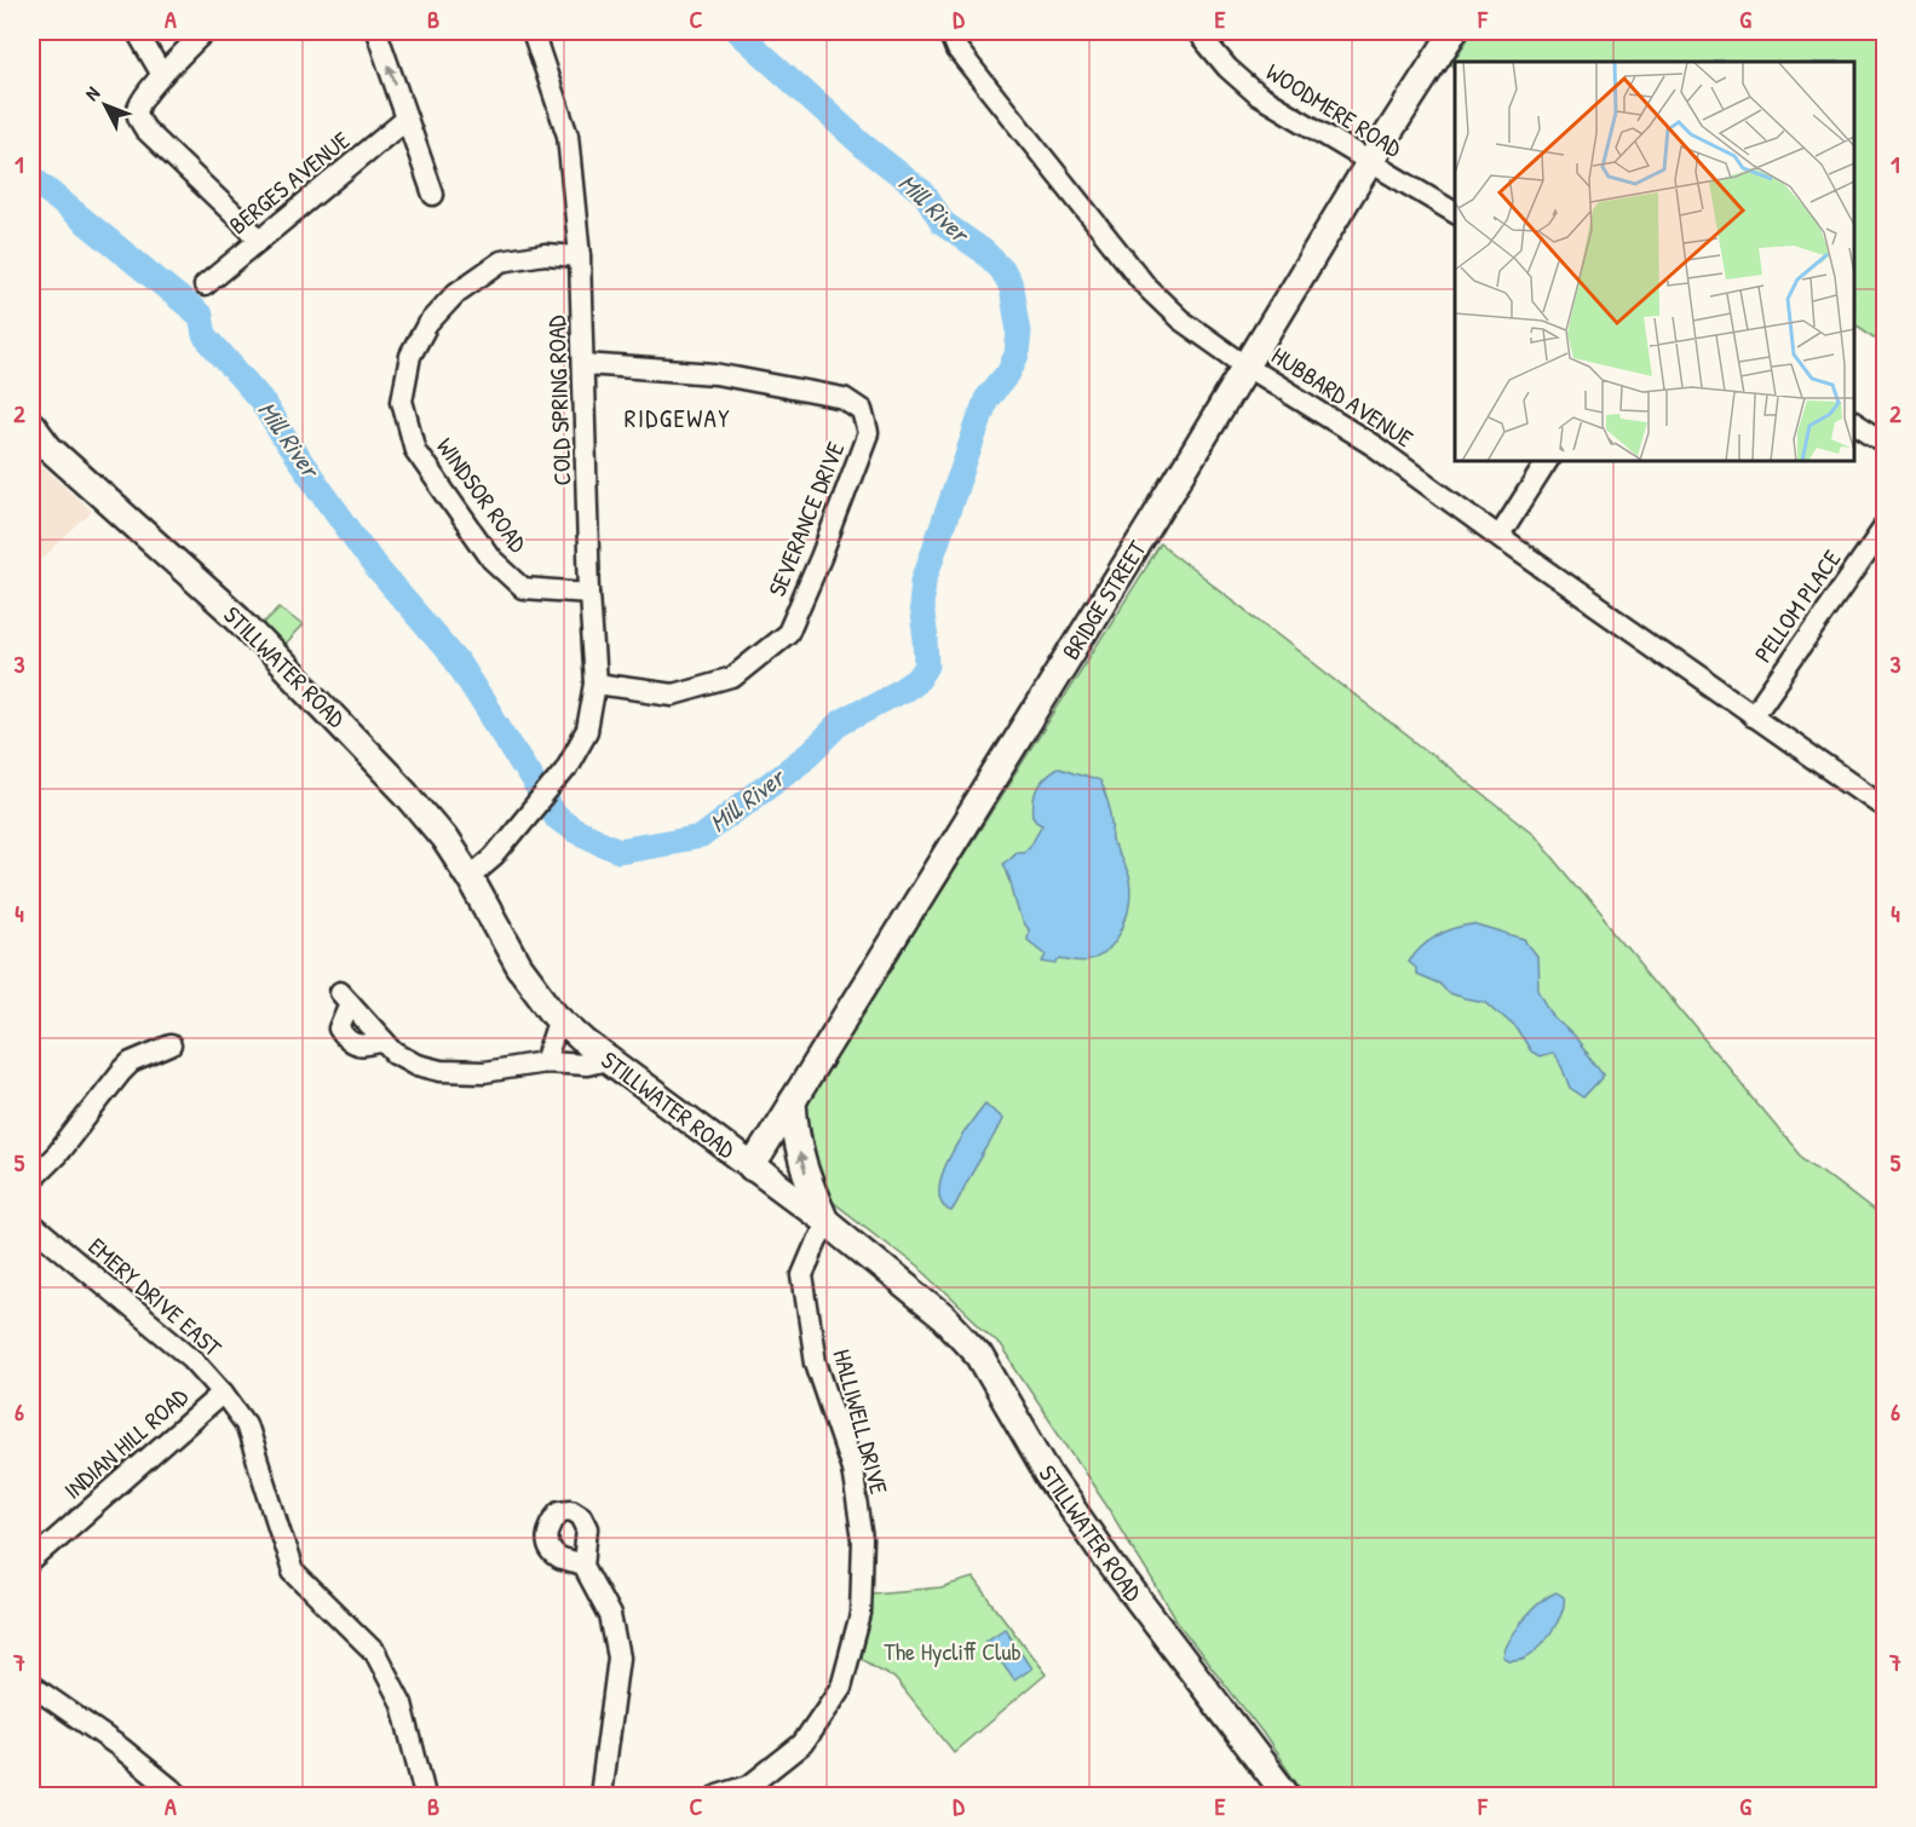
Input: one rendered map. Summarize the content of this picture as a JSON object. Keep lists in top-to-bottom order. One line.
{"streets":{"main road":["BRIDGE STREET","STILLWATER ROAD"],"street":["WOODMERE ROAD","BERGES AVENUE","HUBBARD AVENUE","COLD SPRING ROAD","WINDSOR ROAD","SEVERANCE DRIVE","PELLOM PLACE","EMERY DRIVE EAST","HALLIWELL DRIVE","INDIAN HILL ROAD"]},"crossings":[["WOODMERE ROAD","BRIDGE STREET"],["HUBBARD AVENUE","BRIDGE STREET"],["HUBBARD AVENUE","PELLOM PLACE"],["COLD SPRING ROAD","WINDSOR ROAD"],["COLD SPRING ROAD","SEVERANCE DRIVE"],["COLD SPRING ROAD","STILLWATER ROAD"],["BRIDGE STREET","STILLWATER ROAD"],["STILLWATER ROAD","HALLIWELL DRIVE"],["EMERY DRIVE EAST","INDIAN HILL ROAD"]],"districts":["RIDGEWAY"],"water":["Mill River"],"parks":["The Hycliff Club"],"north":"top left","grid":{"columns":["A","B","C","D","E","F","G"],"rows":["1","2","3","4","5","6","7"]}}
